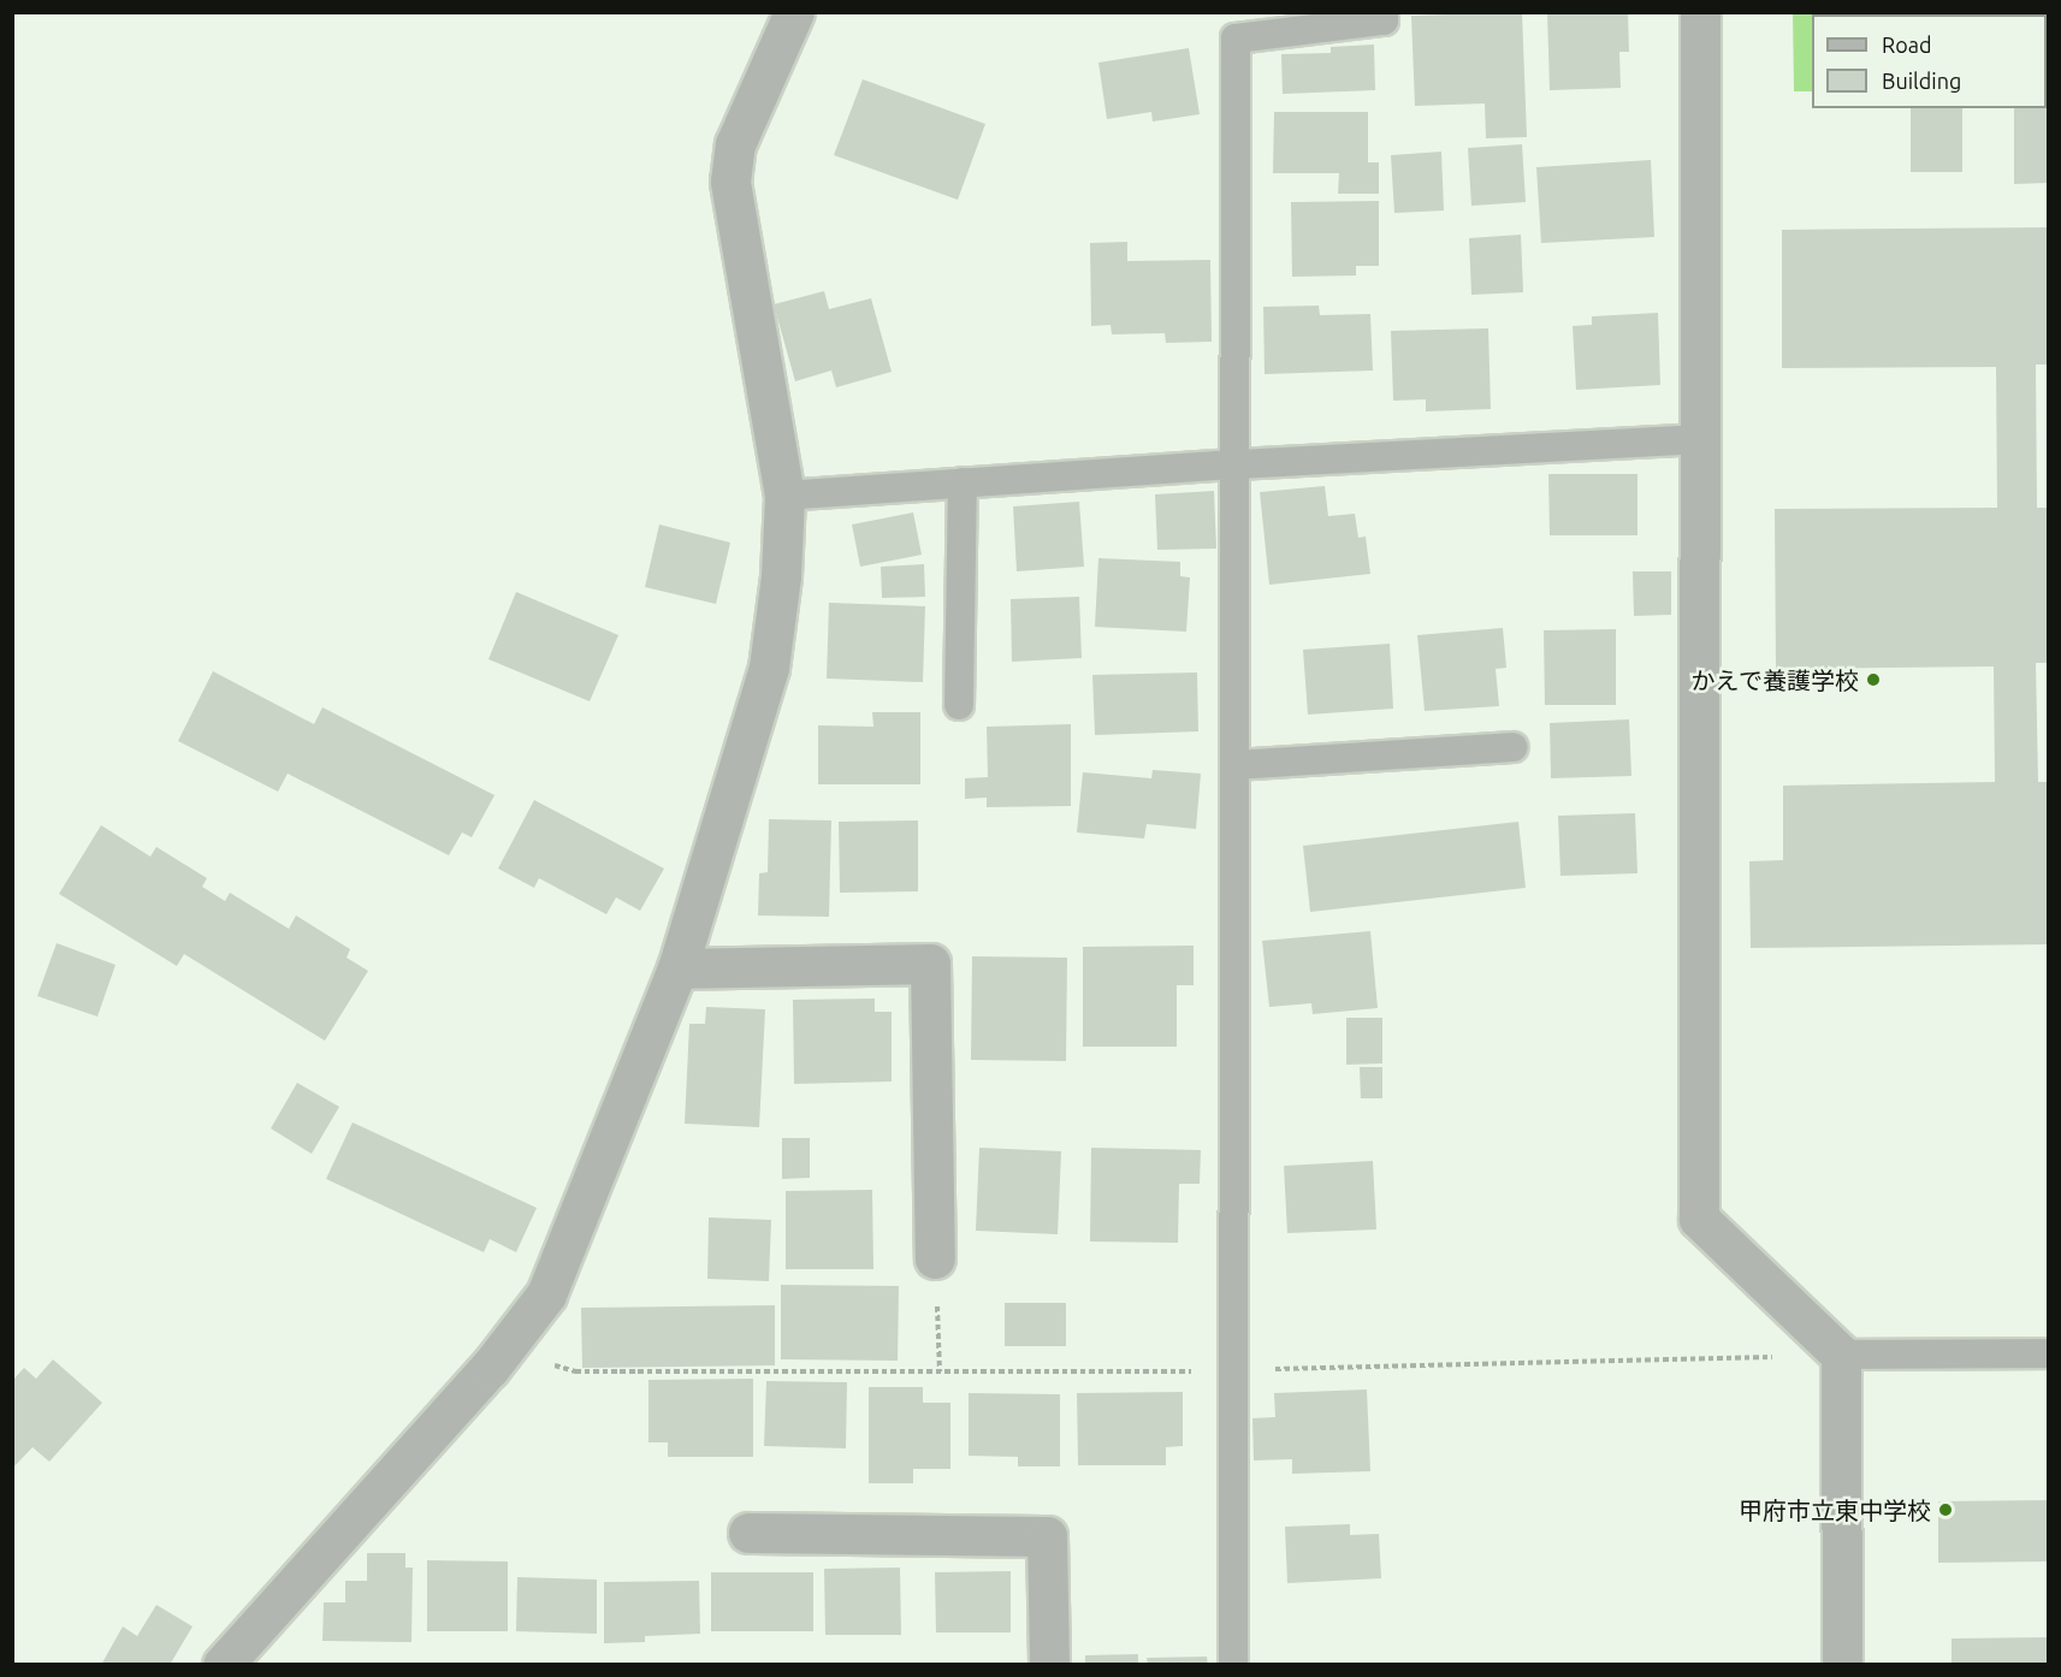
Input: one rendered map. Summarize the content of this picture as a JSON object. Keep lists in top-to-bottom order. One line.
{"places":["かえで養護学校","甲府市立東中学校"],"legend":["Road","Building"]}
